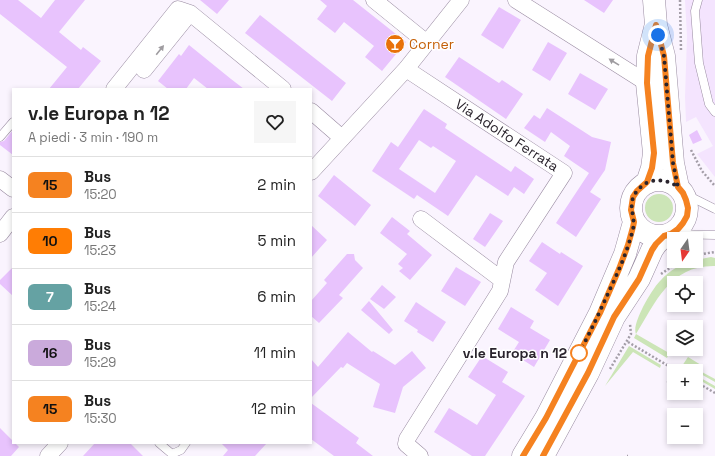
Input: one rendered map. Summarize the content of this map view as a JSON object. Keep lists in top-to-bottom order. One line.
{"streets":{"street":["Via Adolfo Ferrata"]},"places":{"bar":["Corner"],"other":["v.le Europa n 12"]},"lines":["bus line 15"],"north":"bottom","page":{"heading":["v.le Europa n 12","A piedi · 3 min · 190 m"],"list":[{"mark":"15","name":"Bus","note":"15:20","value":"2 min"},{"mark":"10","name":"Bus","note":"15:23","value":"5 min"},{"mark":"7","name":"Bus","note":"15:24","value":"6 min"},{"mark":"16","name":"Bus","note":"15:29","value":"11 min"},{"mark":"15","name":"Bus","note":"15:30","value":"12 min"}],"map_buttons":["+","−"]}}
